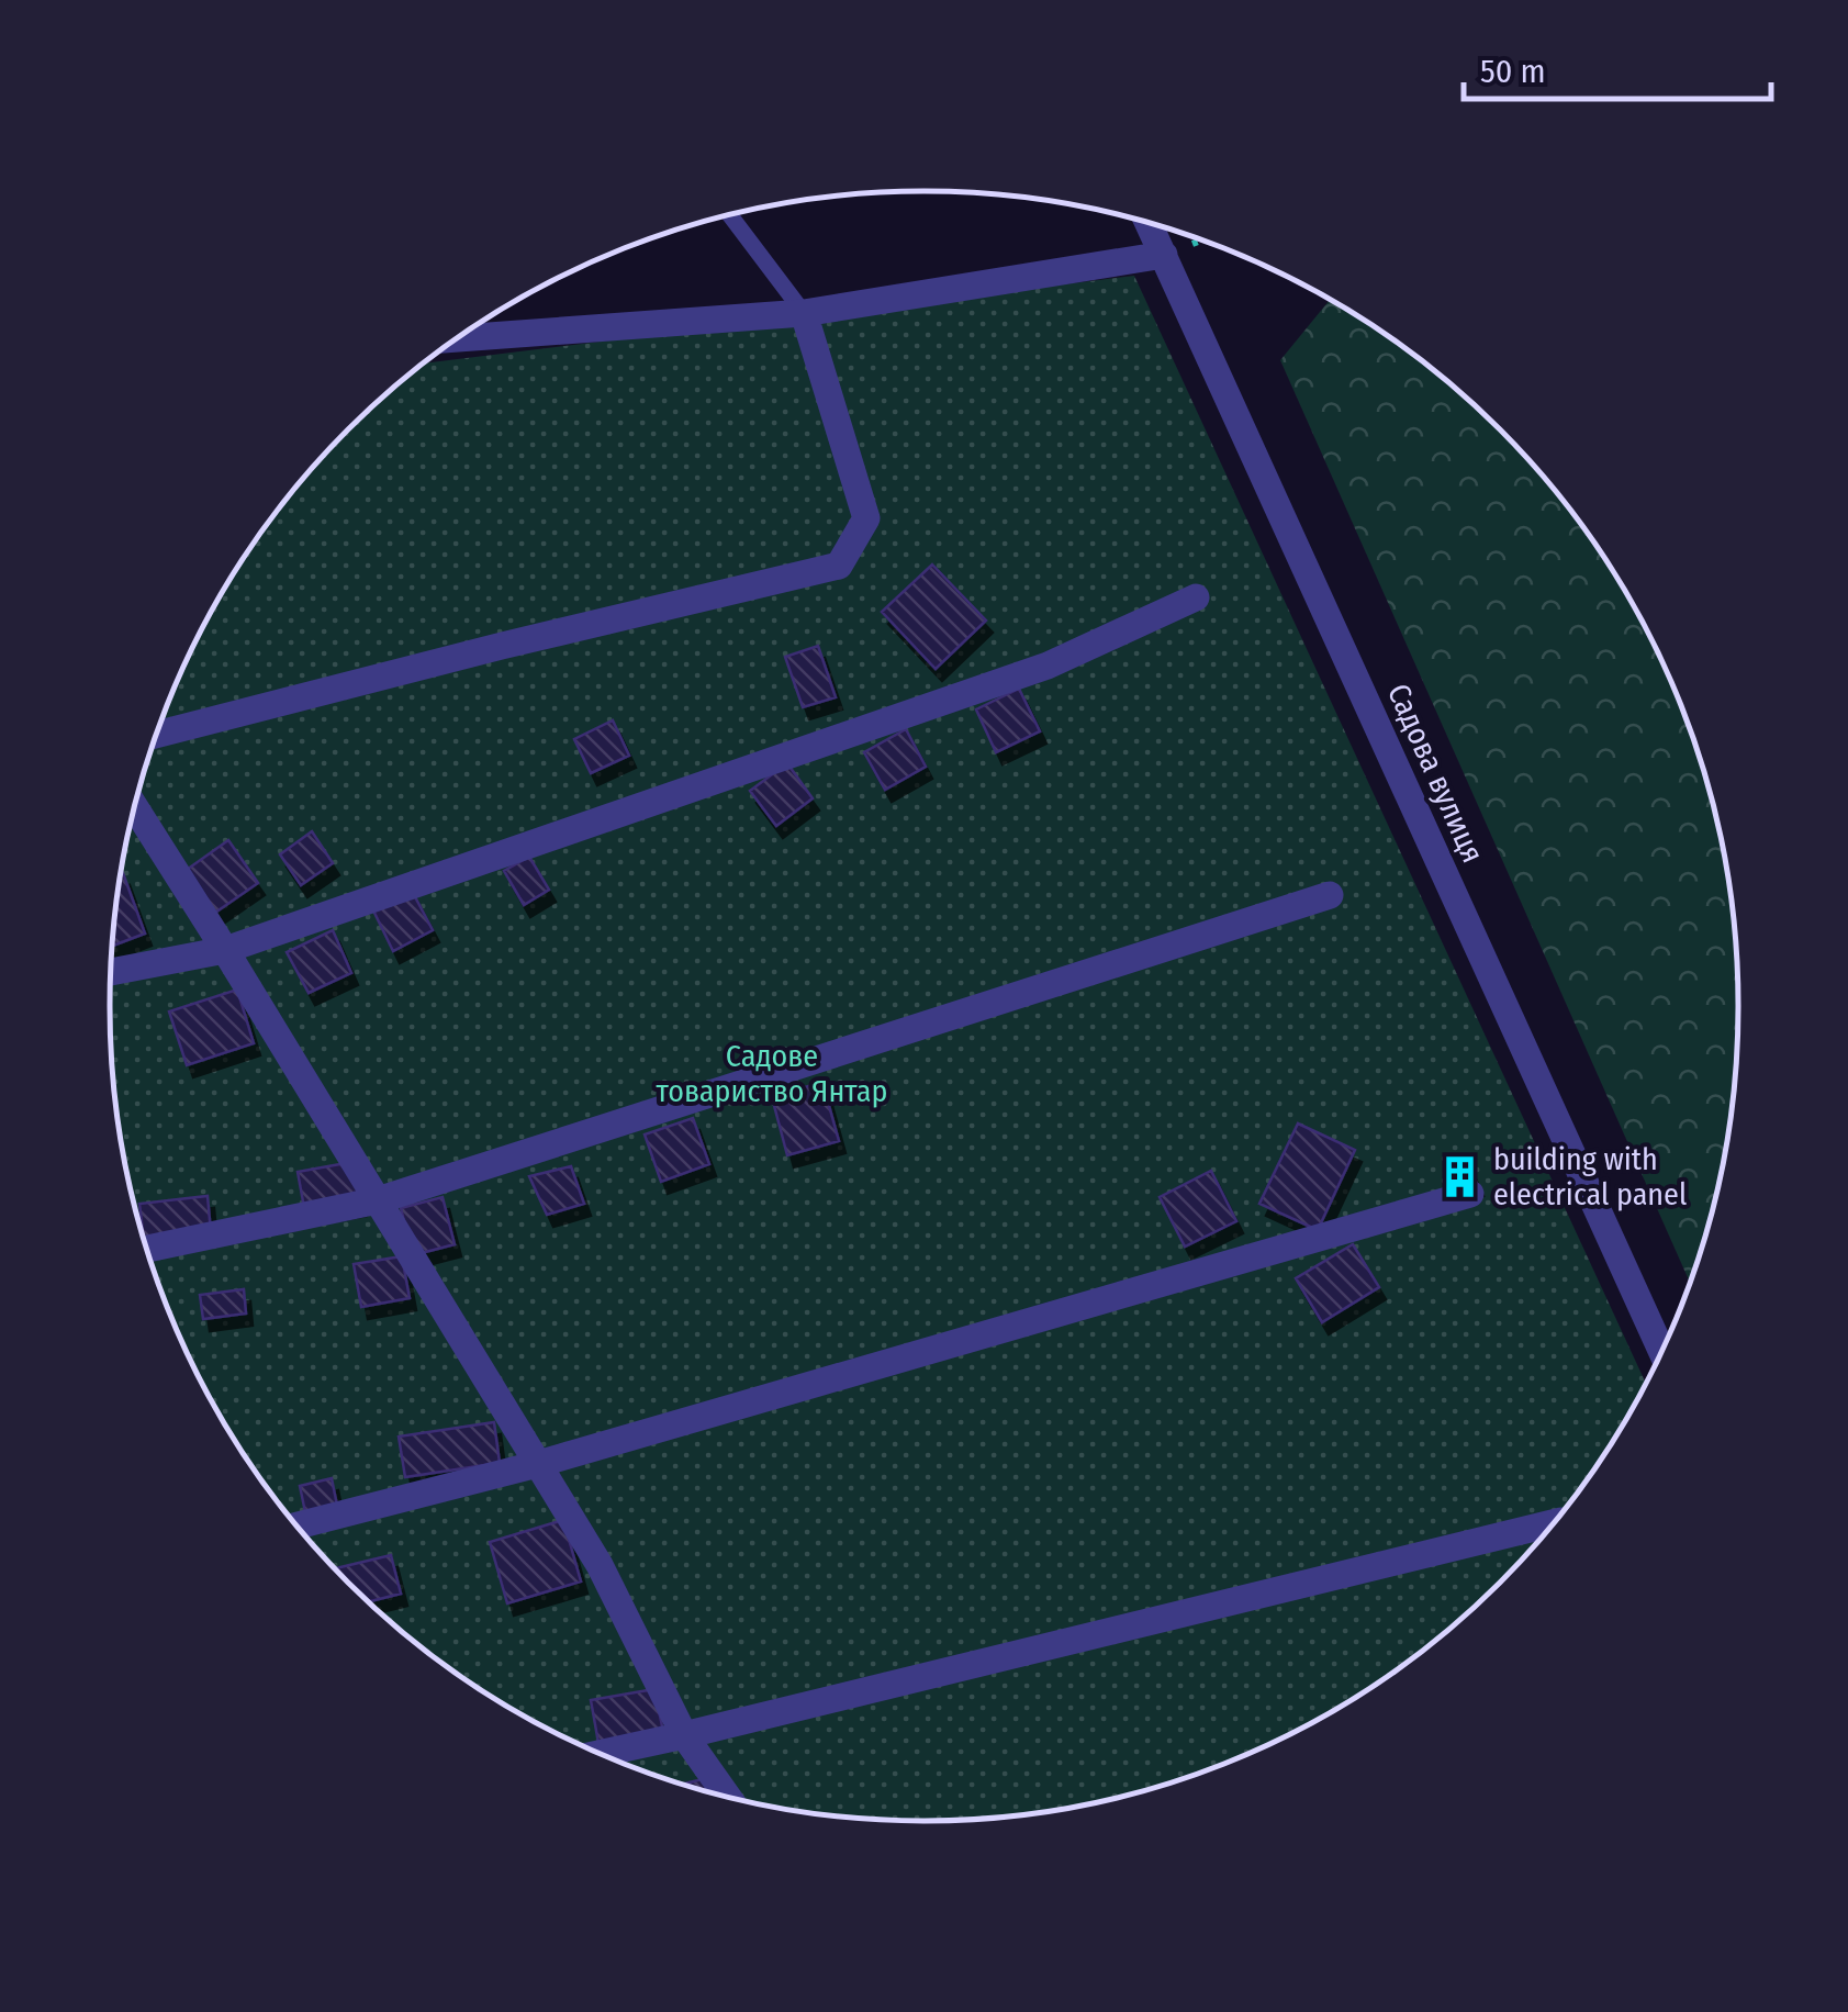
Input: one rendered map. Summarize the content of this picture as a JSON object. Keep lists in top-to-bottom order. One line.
{"streets":{"street":["Садова вулиця"]},"parks":["Садове товариство Янтар"],"places":{"building":["building with electrical panel"]},"scale_bar":"50 m"}
